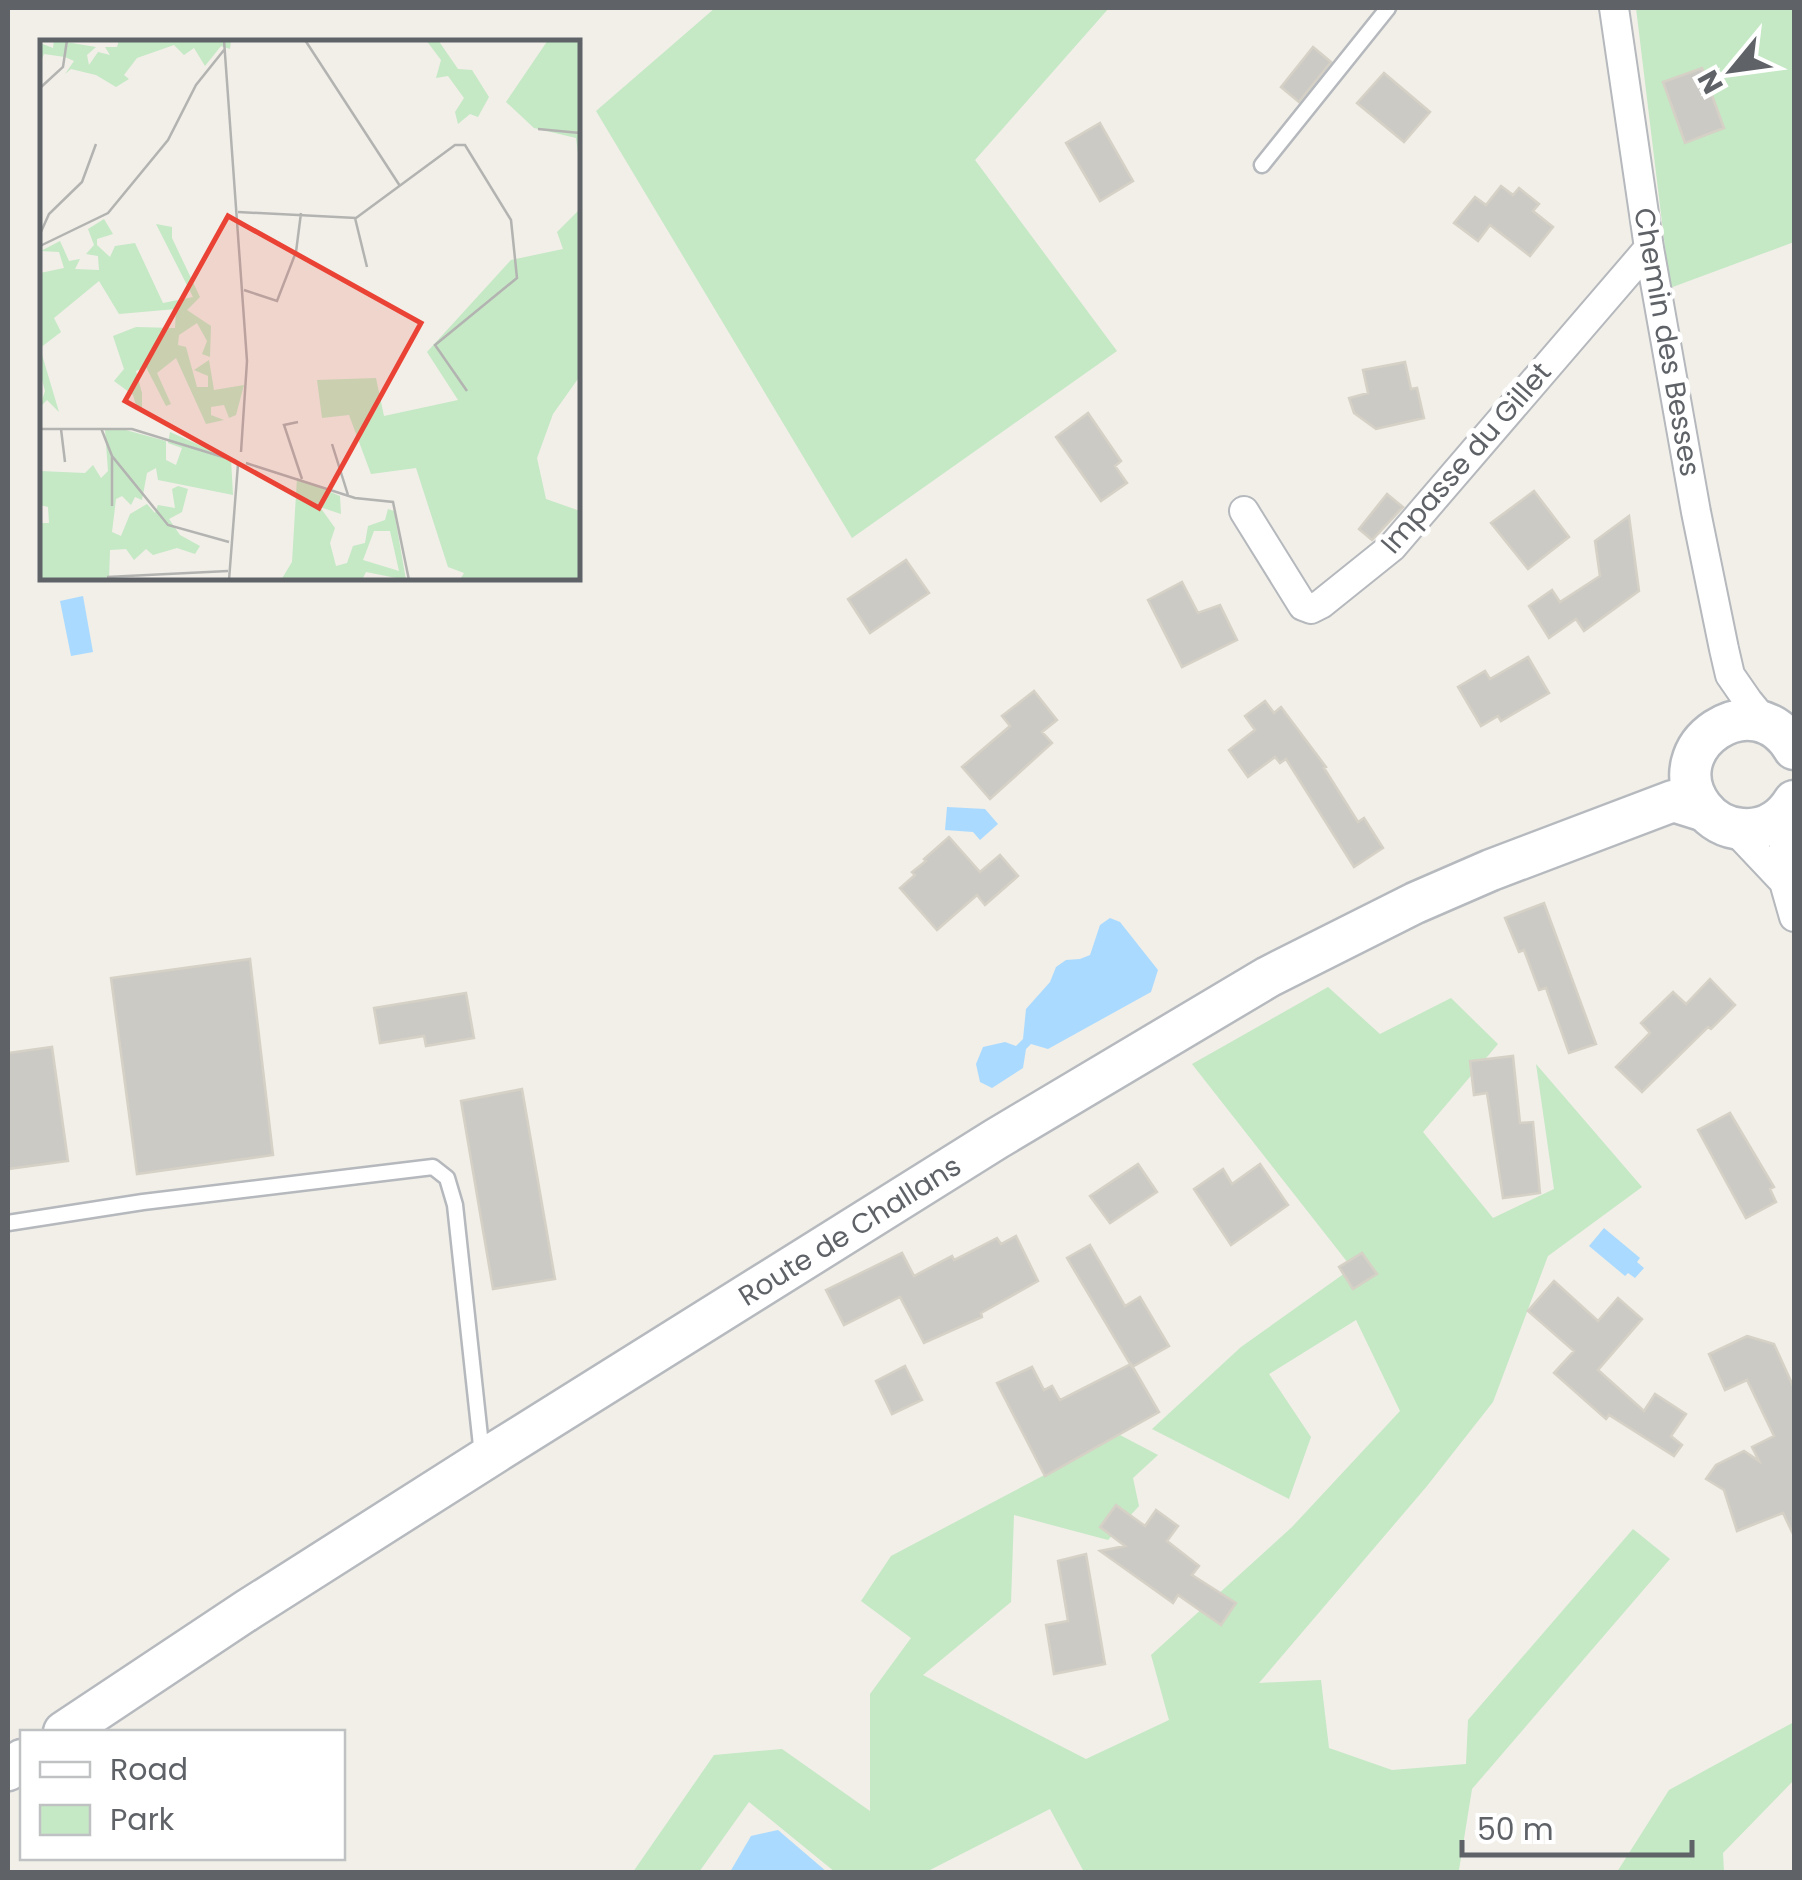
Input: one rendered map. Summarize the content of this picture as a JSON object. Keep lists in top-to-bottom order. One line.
{"streets":{"main road":["Route de Challans"],"street":["Chemin des Besses","Impasse du Gillet"]},"crossings":[["Chemin des Besses","Impasse du Gillet"],["Chemin des Besses","Route de Challans"]],"legend":["Road","Park"],"scale_bar":"50 m","north":"bottom left"}
